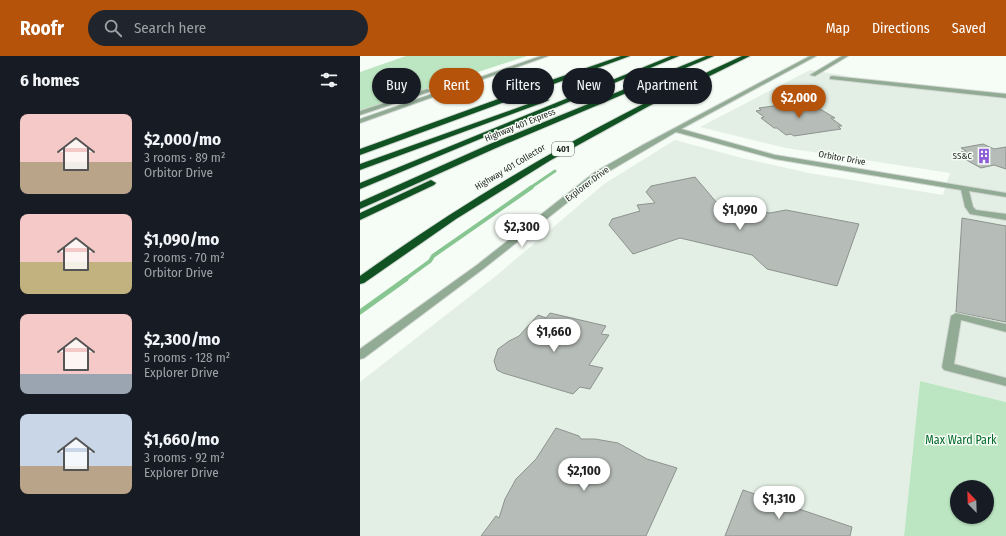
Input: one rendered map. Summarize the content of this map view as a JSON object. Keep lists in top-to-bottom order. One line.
{"streets":{"highway":["Highway 401 Express","401","Highway 401 Collector"],"street":["Orbitor Drive","Explorer Drive"]},"crossings":[["Orbitor Drive","Explorer Drive"]],"parks":["Max Ward Park"],"places":{"building":["SS&C"]},"north":"top left","page":{"header":"Roofr","search":"Search here","nav":["Map","Directions","Saved"],"heading":"6 homes","chip":["Buy","Rent","Filters","New","Apartment"],"price":["$2,000","$1,090","$2,300","$1,660","$2,100","$1,310"],"list":[{"name":"$2,000/mo","note":"3 rooms · 89 m² · Orbitor Drive"},{"name":"$1,090/mo","note":"2 rooms · 70 m² · Orbitor Drive"},{"name":"$2,300/mo","note":"5 rooms · 128 m² · Explorer Drive"},{"name":"$1,660/mo","note":"3 rooms · 92 m² · Explorer Drive"}]}}
